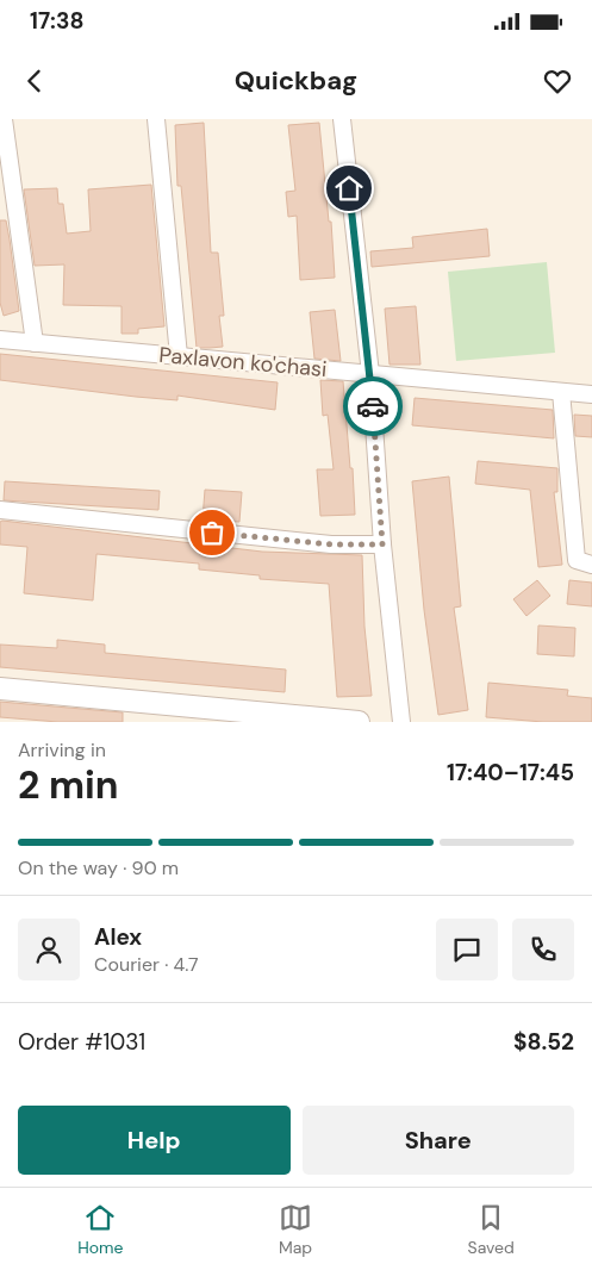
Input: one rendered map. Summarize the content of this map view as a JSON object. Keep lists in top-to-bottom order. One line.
{"streets":{"street":["Paxlavon ko'chasi"]},"page":{"status":"17:38","header":"Quickbag","heading":["2 min","Arriving in","17:40–17:45"],"panel":["Alex","Courier · 4.7","Order #1031","$8.52"],"bar":"On the way · 90 m","buttons":["Help","Share"],"tabs":["Home","Map","Saved"]}}
